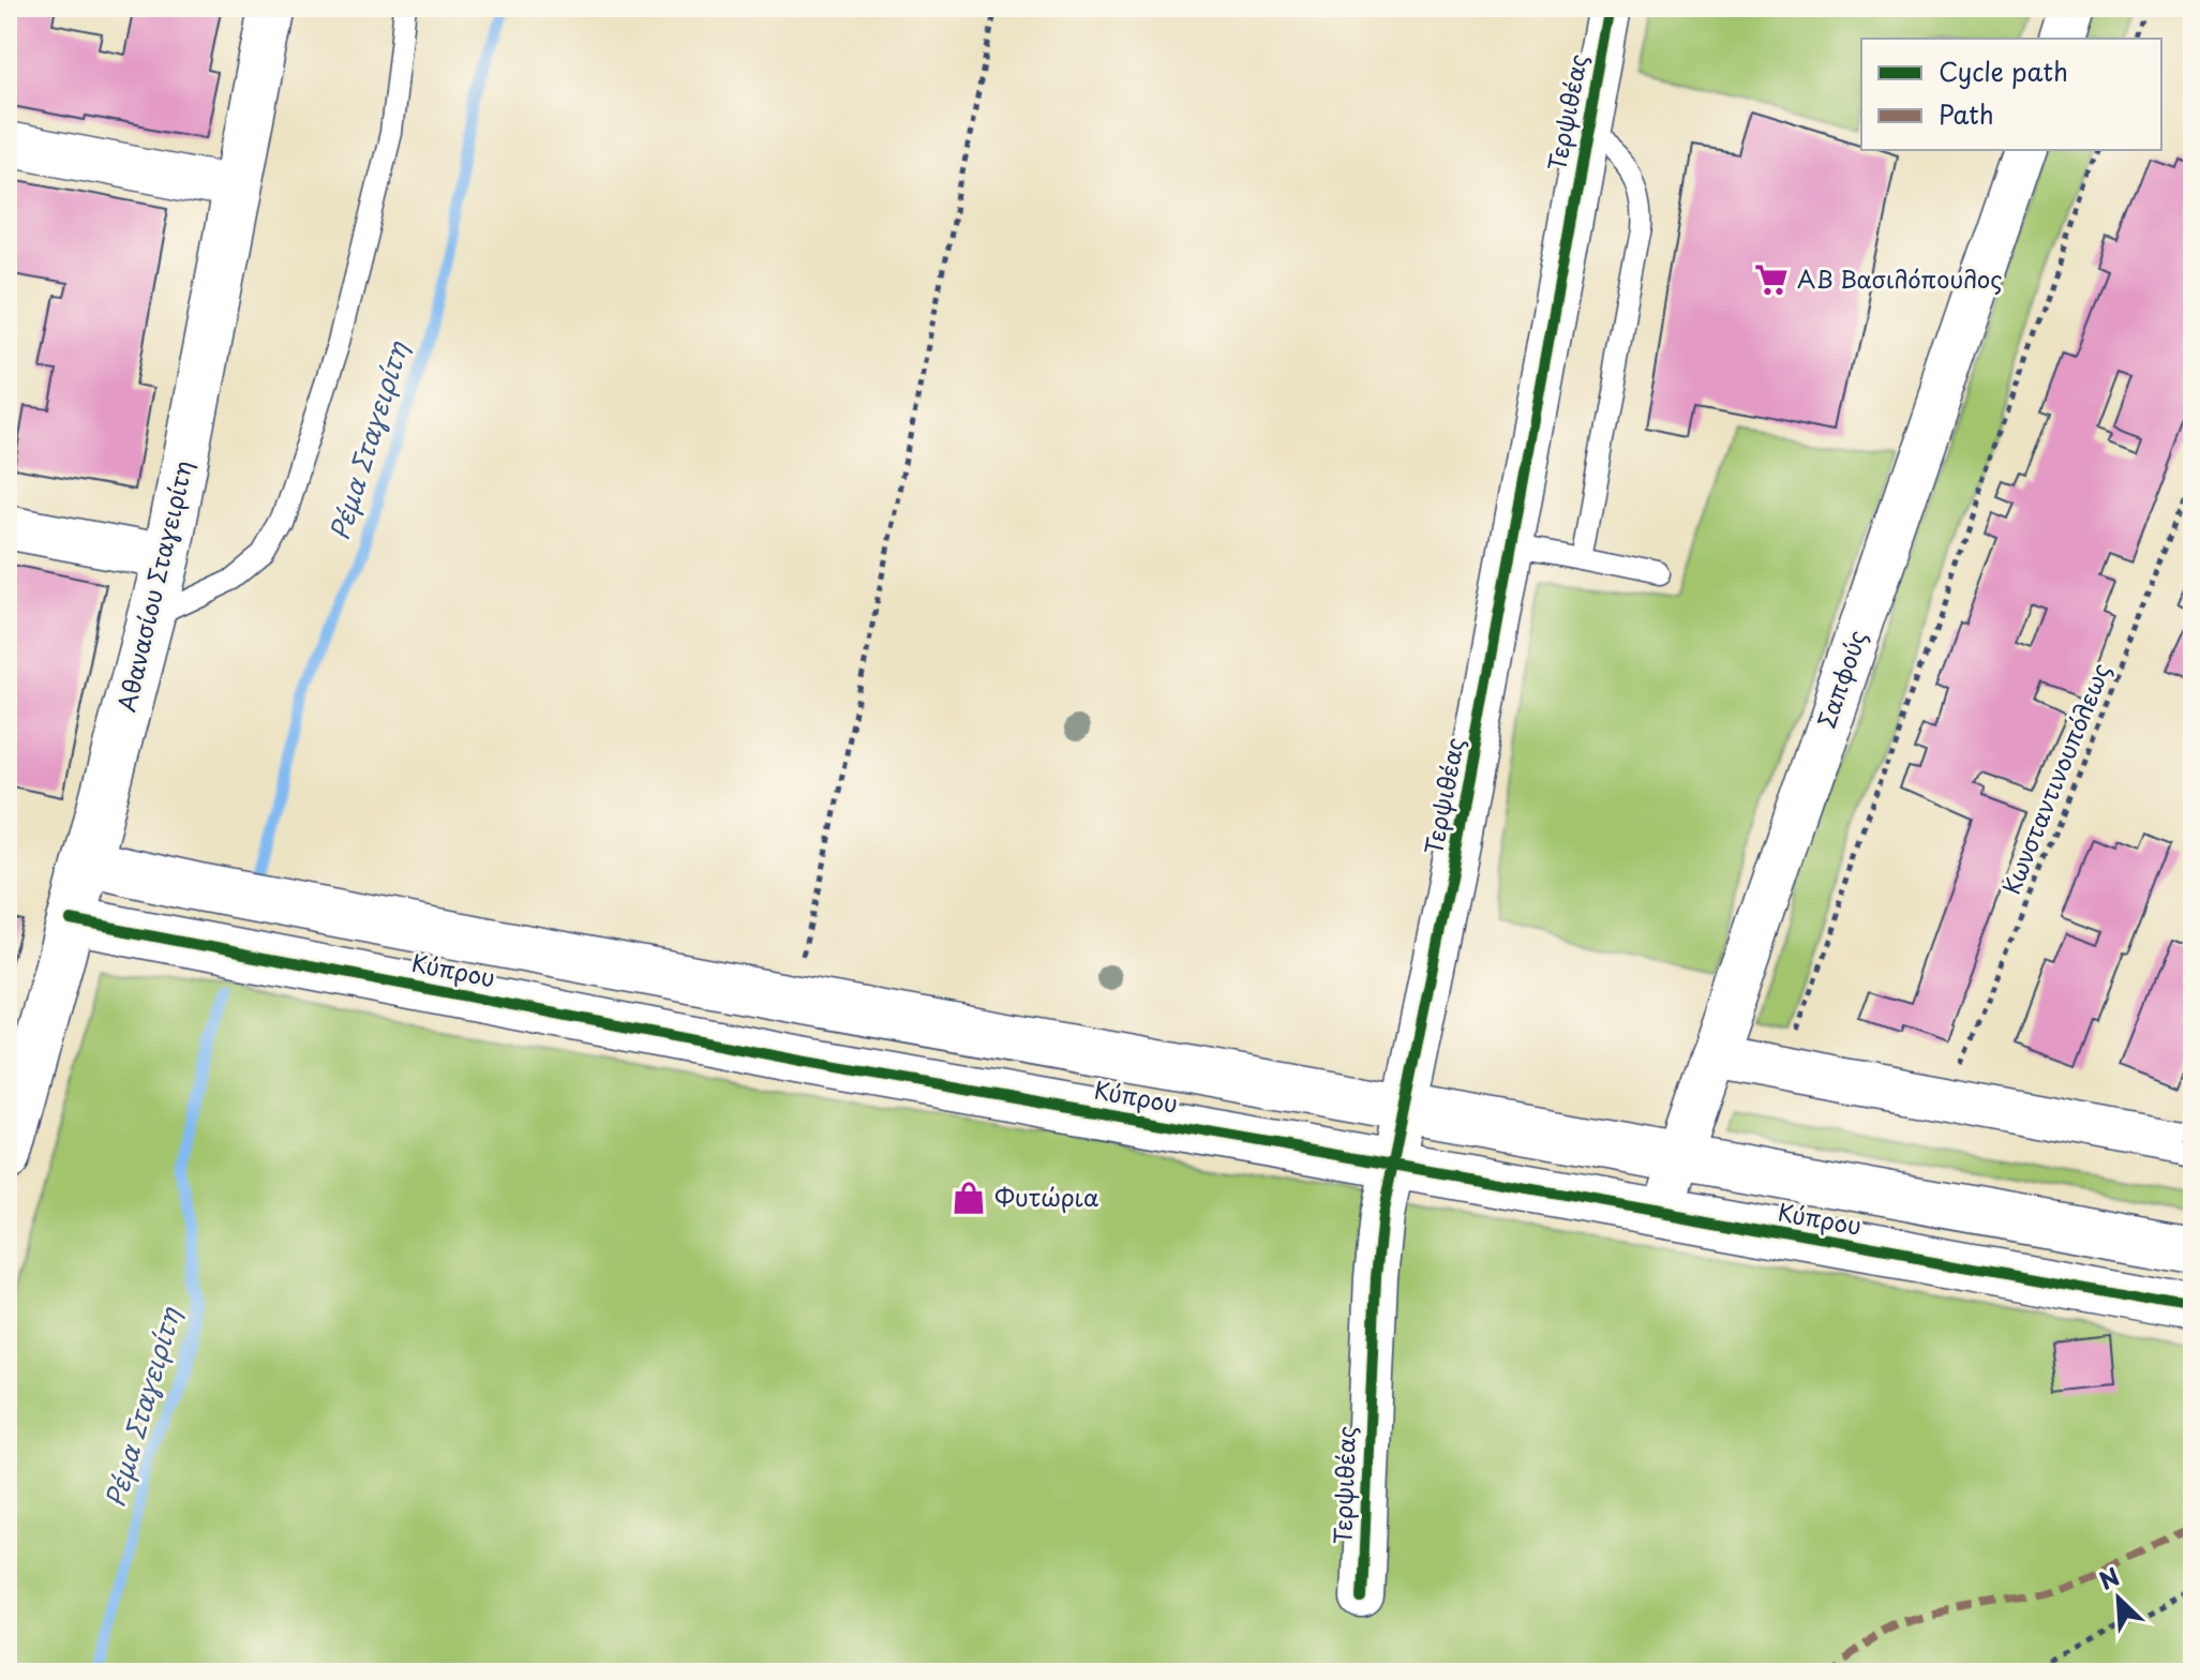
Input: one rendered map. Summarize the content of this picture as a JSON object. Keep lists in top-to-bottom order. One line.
{"streets":{"street":["Τερψιθέας","Αθανασίου Σταγειρίτη","Σαπφούς","Κύπρου"],"path":["Κωνσταντινουπόλεως"]},"crossings":[["Τερψιθέας","Κύπρου"],["Αθανασίου Σταγειρίτη","Κύπρου"],["Σαπφούς","Κύπρου"]],"water":["Ρέμα Σταγειρίτη"],"places":{"supermarket":["ΑΒ Βασιλόπουλος"],"shop":["Φυτώρια"]},"legend":["Cycle path","Path"],"north":"top left"}
